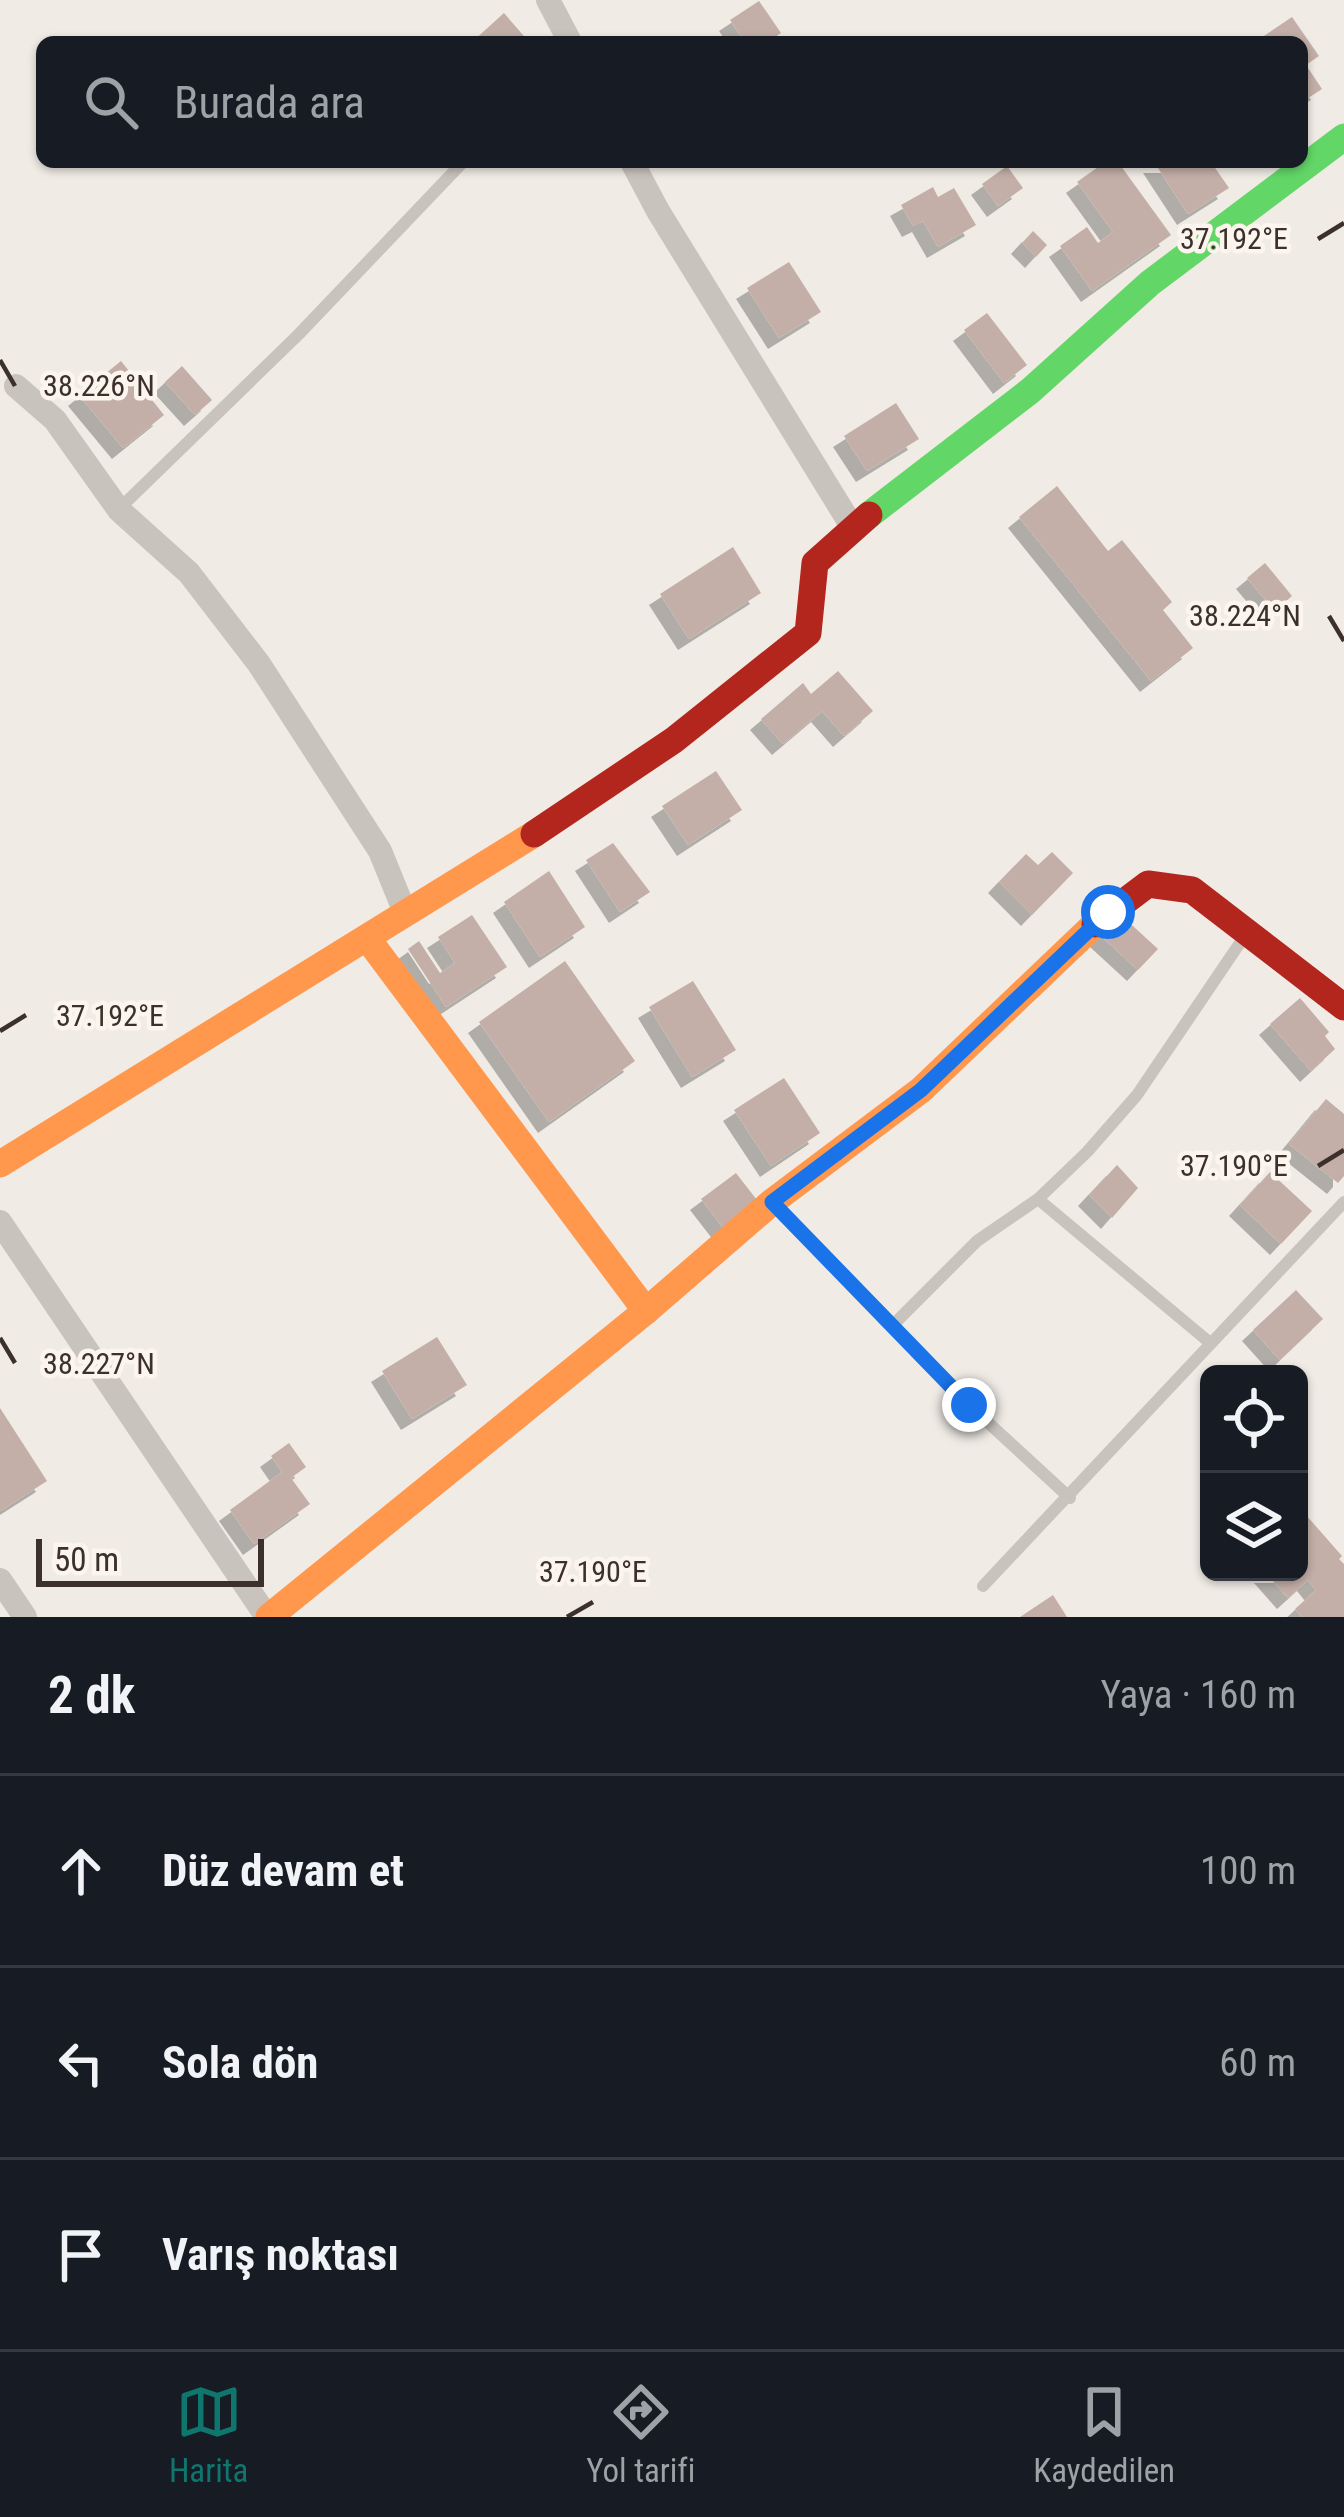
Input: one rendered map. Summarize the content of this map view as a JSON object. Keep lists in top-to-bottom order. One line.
{"scale_bar":"50 m","page":{"search":"Burada ara","scale":"50 m","heading":["2 dk","Yaya · 160 m"],"list":[["Düz devam et","100 m"],["Sola dön","60 m"],"Varış noktası"],"nav":["Harita","Yol tarifi","Kaydedilen"]},"coordinates":["37.192°E","38.226°N","38.224°N","37.190°E","38.227°N"]}
